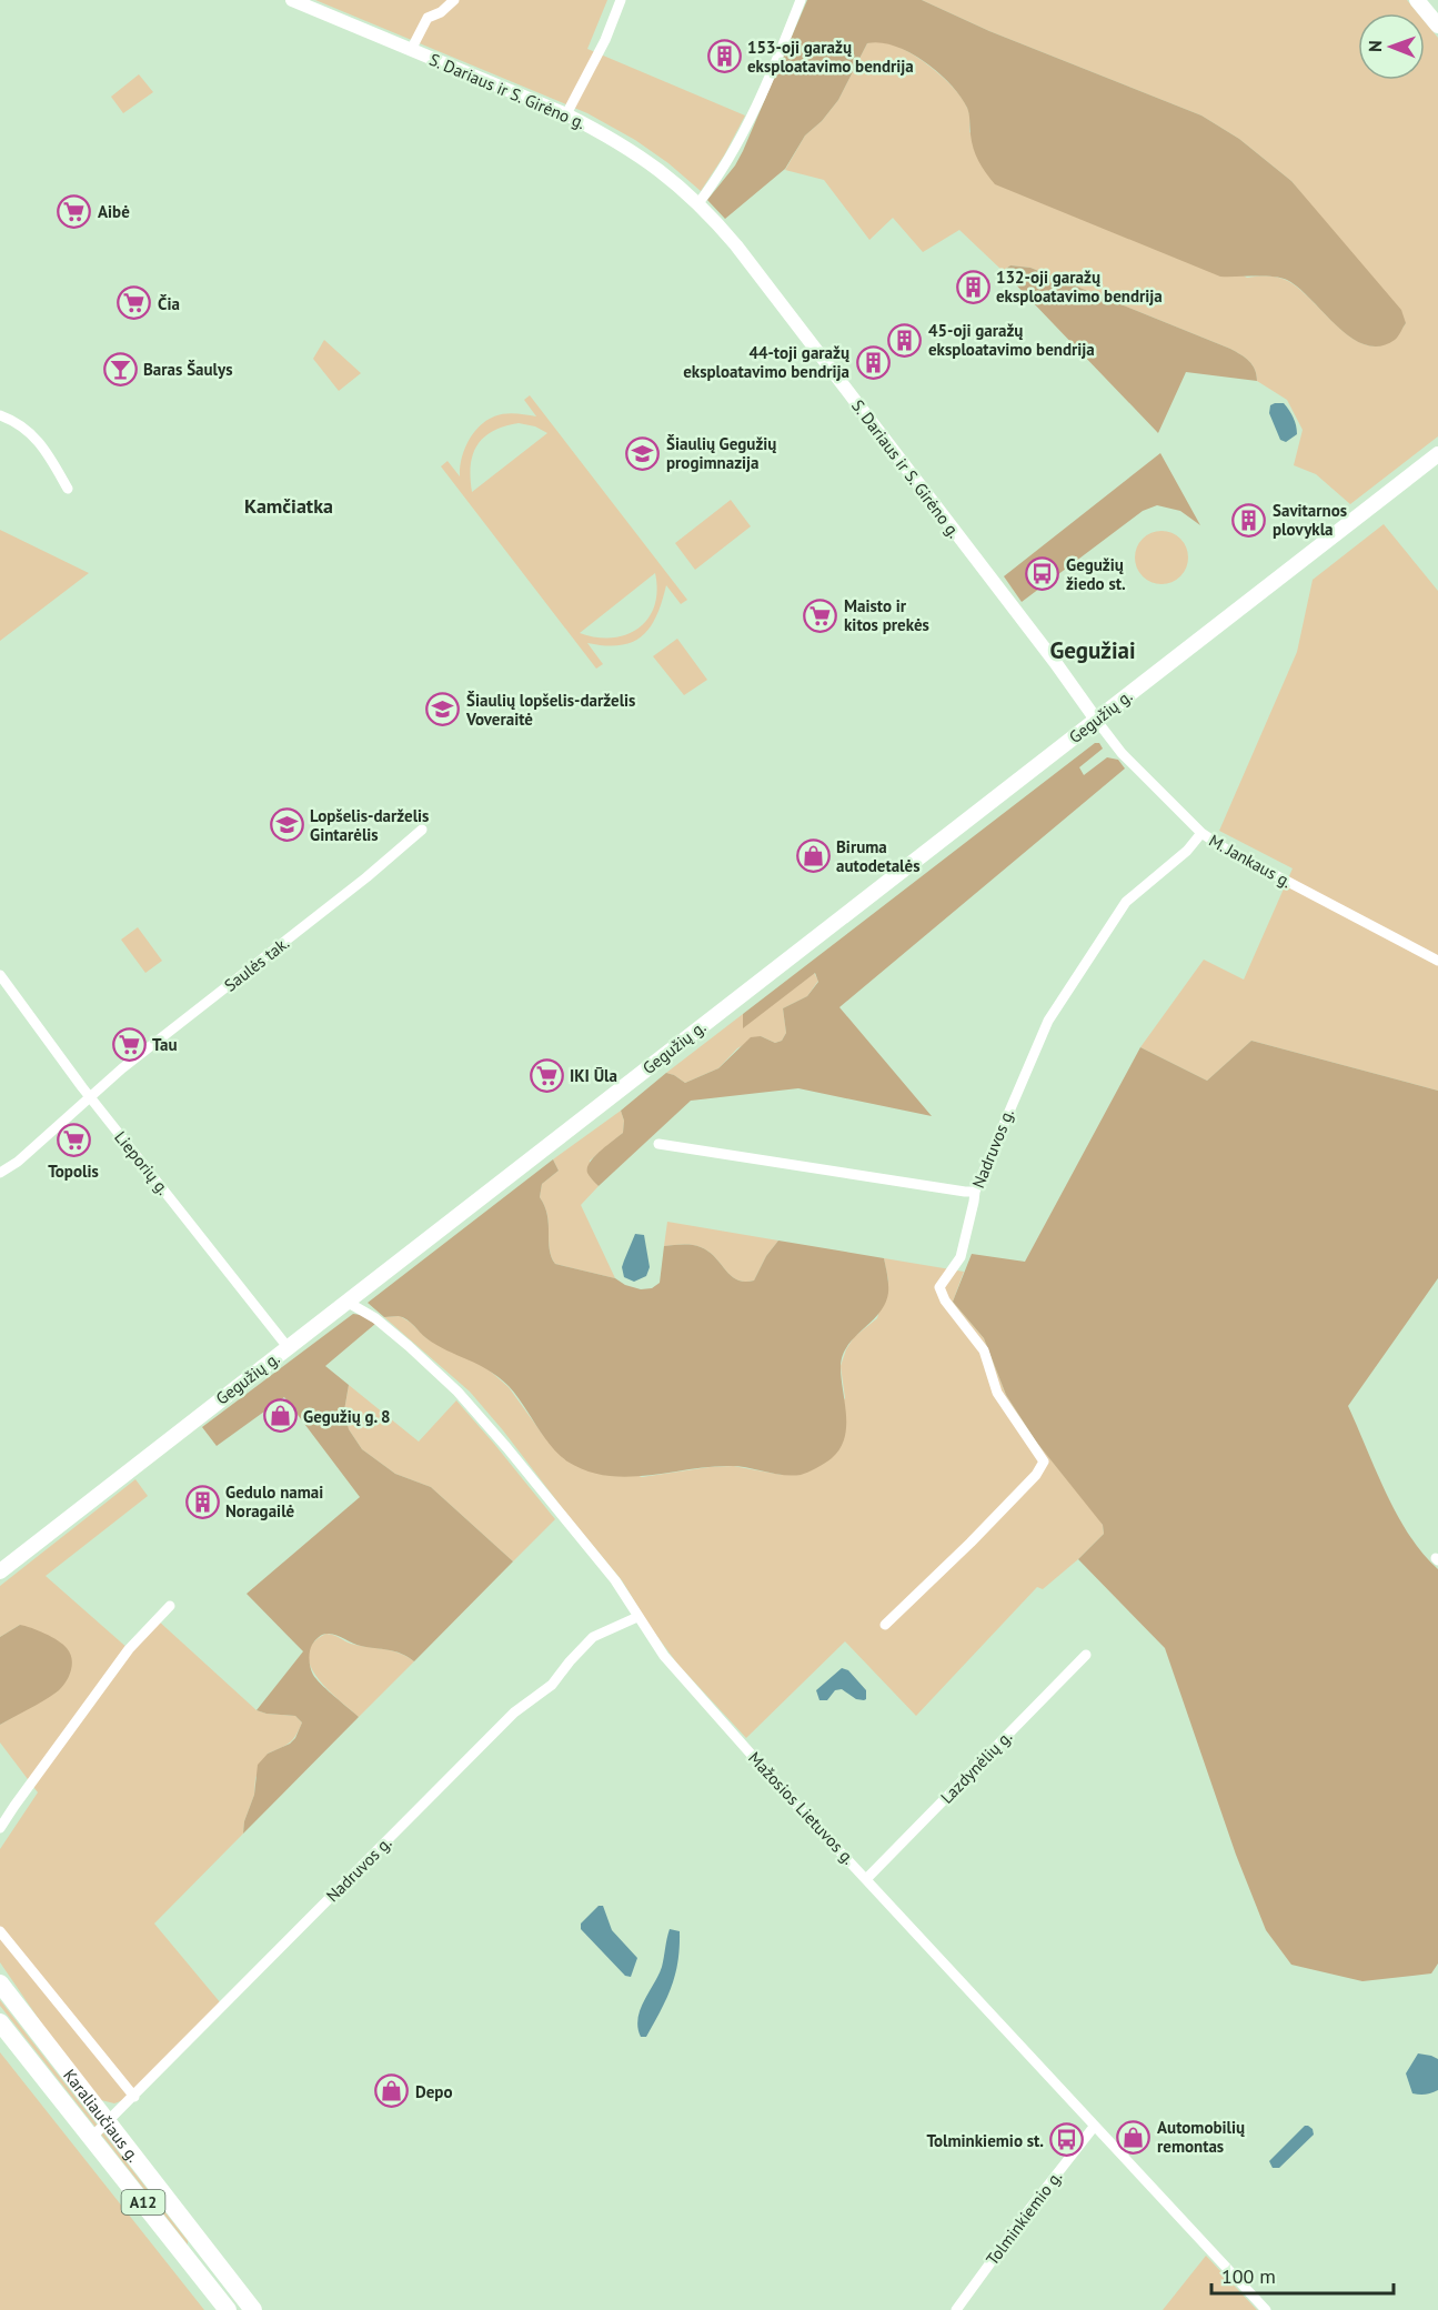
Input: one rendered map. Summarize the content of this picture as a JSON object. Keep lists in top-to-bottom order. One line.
{"streets":{"highway":["Karaliaučiaus g.","A12"],"main road":["Gegužių g."],"street":["S. Dariaus ir S. Girėno g.","M. Jankaus g.","Saulės tak.","Nadruvos g.","Lieporių g.","Lazdynėlių g.","Mažosios Lietuvos g.","Tolminkiemio g."]},"crossings":[["S. Dariaus ir S. Girėno g.","Gegužių g."],["S. Dariaus ir S. Girėno g.","M. Jankaus g."],["Gegužių g.","M. Jankaus g."],["Gegužių g.","Lieporių g."],["Gegužių g.","Mažosios Lietuvos g."],["M. Jankaus g.","Nadruvos g."],["Saulės tak.","Lieporių g."],["Nadruvos g.","Mažosios Lietuvos g."],["Nadruvos g.","Karaliaučiaus g."],["Lazdynėlių g.","Mažosios Lietuvos g."],["Mažosios Lietuvos g.","Tolminkiemio g."]],"districts":["Kamčiatka","Gegužiai"],"places":{"building":["153-oji garažų eksploatavimo bendrija","132-oji garažų eksploatavimo bendrija","45-oji garažų eksploatavimo bendrija","44-toji garažų eksploatavimo bendrija","Savitarnos plovykla","Gedulo namai Noragailė"],"supermarket":["Aibė","Čia","Maisto ir kitos prekės","Tau","IKI Ūla","Topolis"],"bar":["Baras Šaulys"],"school or university":["Šiaulių Gegužių progimnazija","Šiaulių lopšelis-darželis Voveraitė","Lopšelis-darželis Gintarėlis"],"bus stop":["Gegužių žiedo st.","Tolminkiemio st."],"shop":["Biruma autodetalės","Gegužių g. 8","Depo","Automobilių remontas"]},"scale_bar":"100 m","north":"left"}
